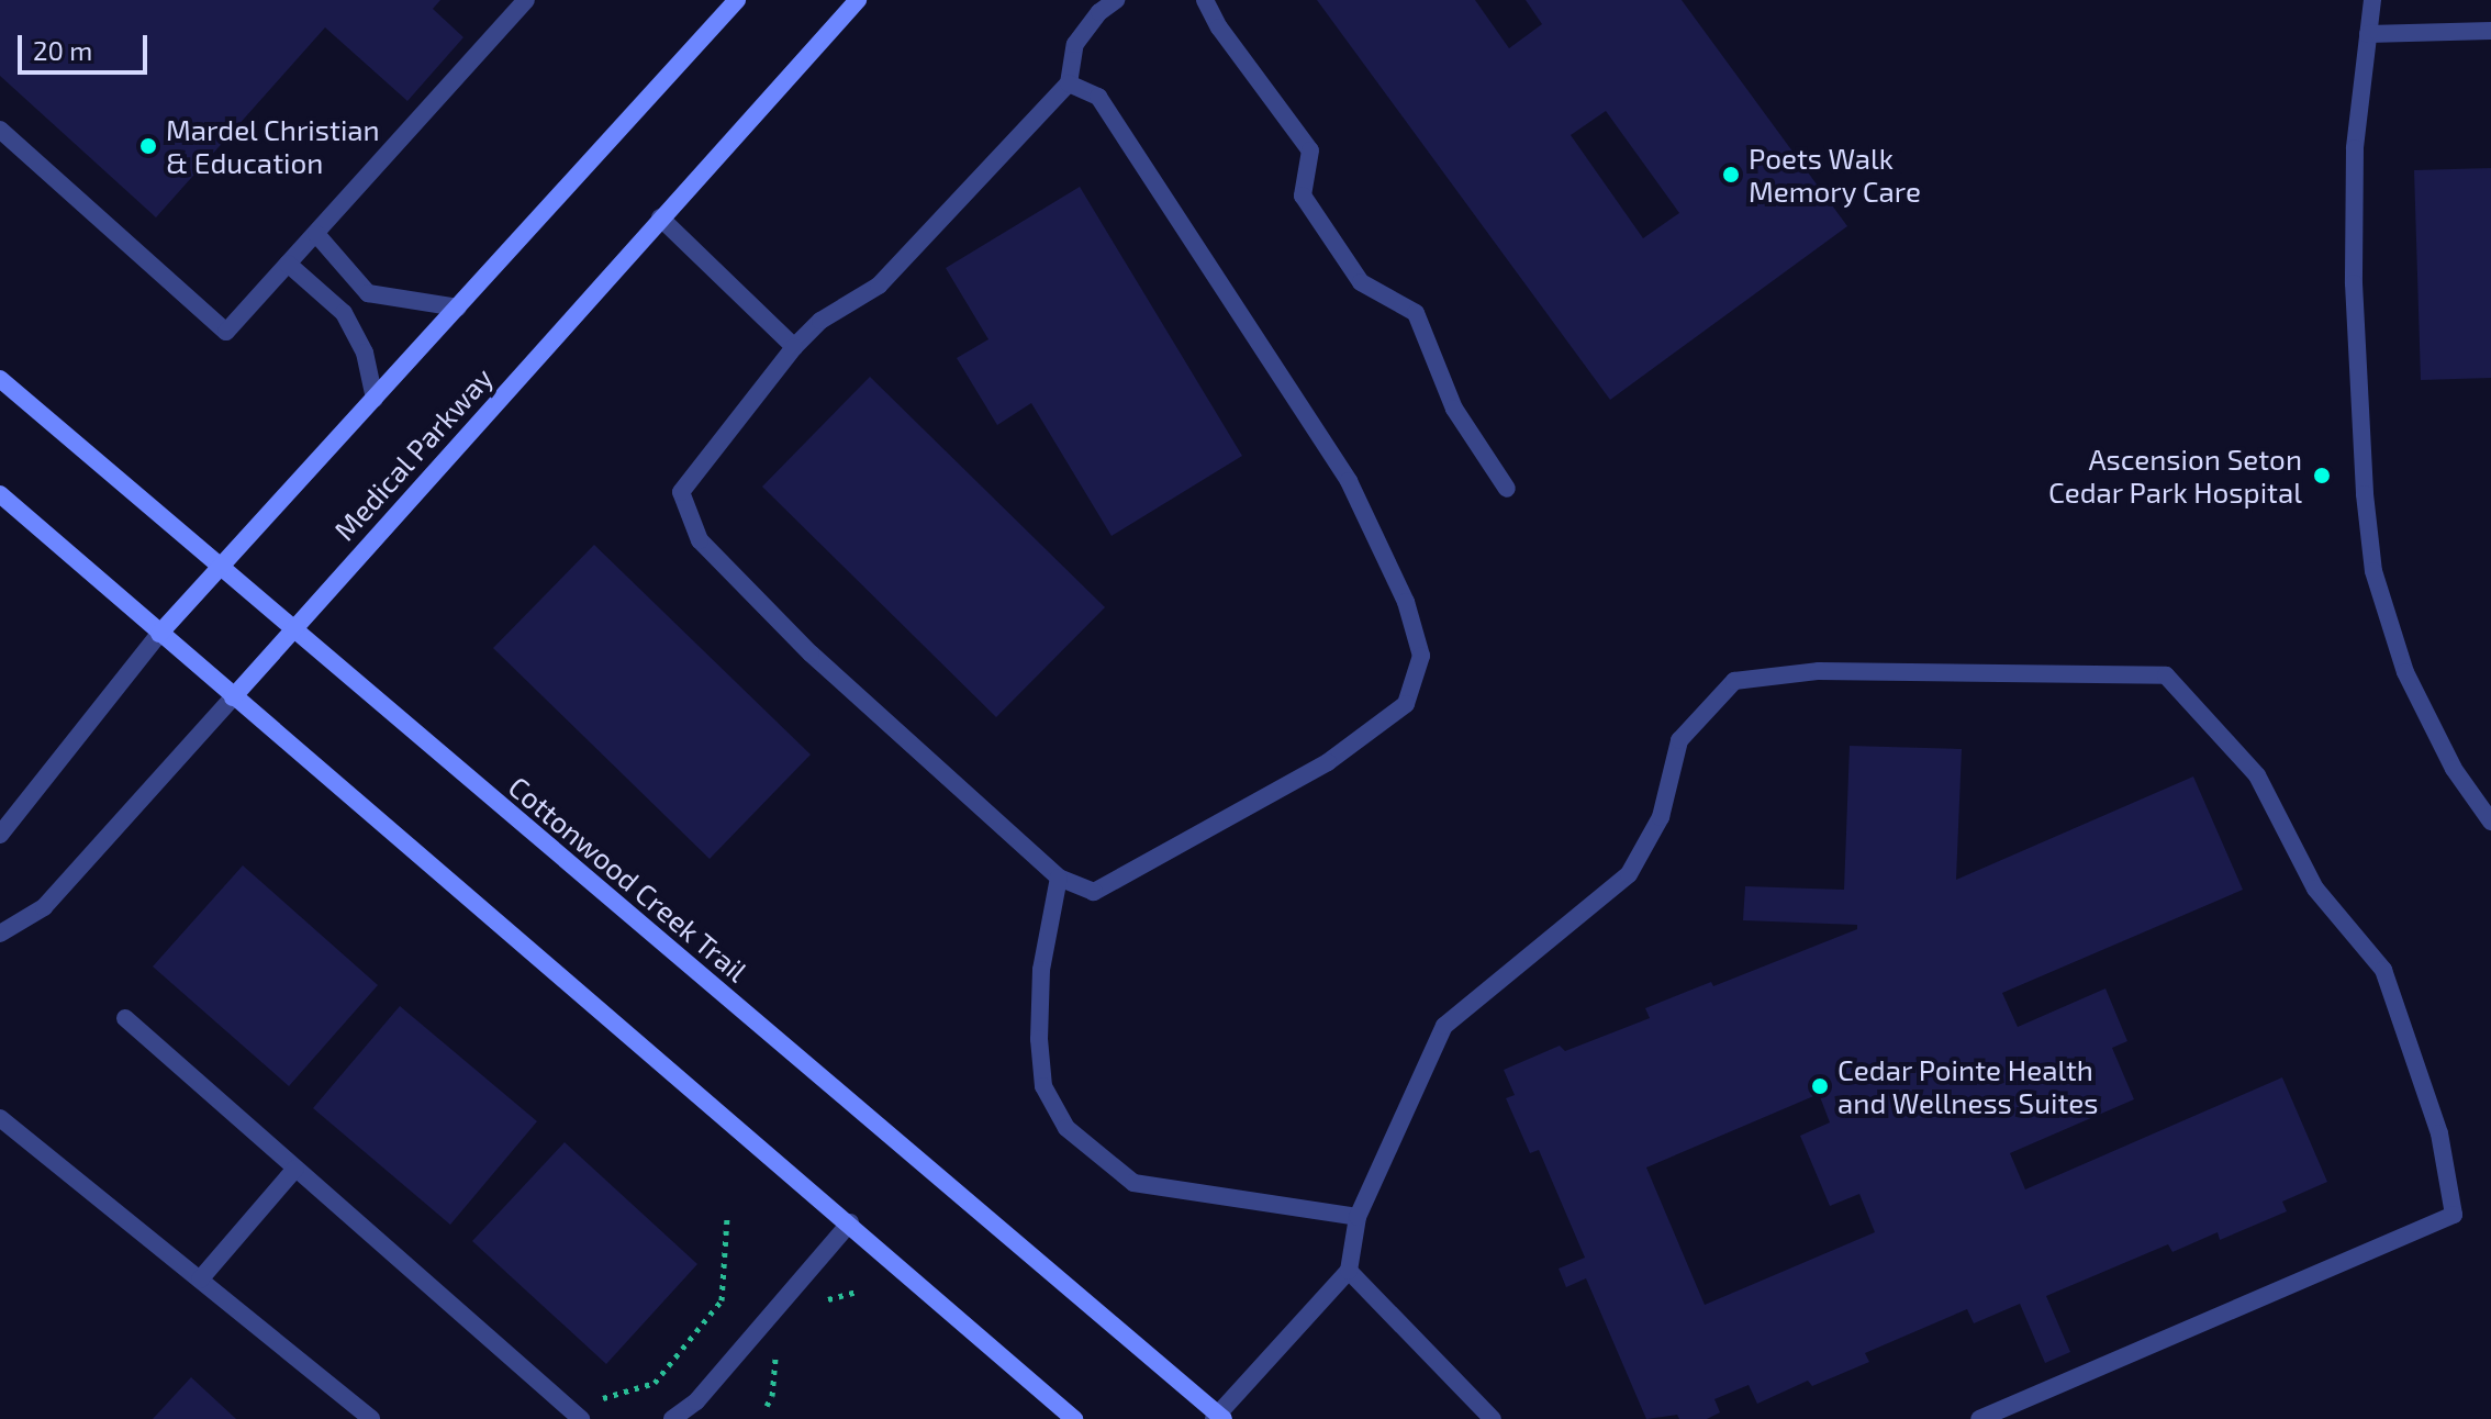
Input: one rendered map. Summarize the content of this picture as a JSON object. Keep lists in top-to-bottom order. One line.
{"streets":{"street":["Medical Parkway","Cottonwood Creek Trail"]},"crossings":[["Medical Parkway","Cottonwood Creek Trail"]],"places":["Mardel Christian & Education","Poets Walk Memory Care","Ascension Seton Cedar Park Hospital","Cedar Pointe Health and Wellness Suites"],"scale_bar":"20 m"}
